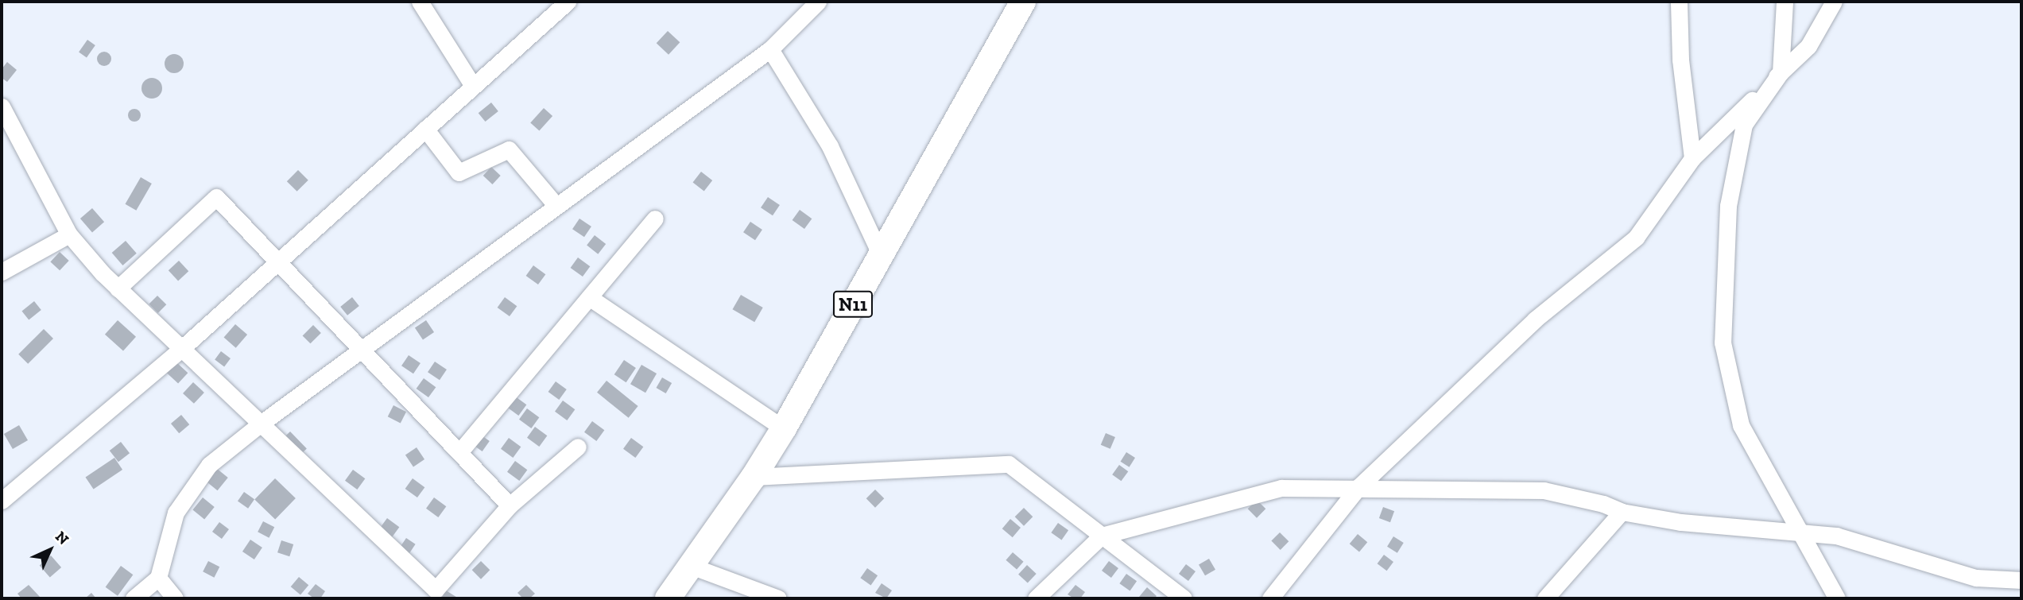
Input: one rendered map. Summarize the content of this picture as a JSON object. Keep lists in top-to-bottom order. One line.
{"streets":{"main road":["N11"]},"north":"top right"}
